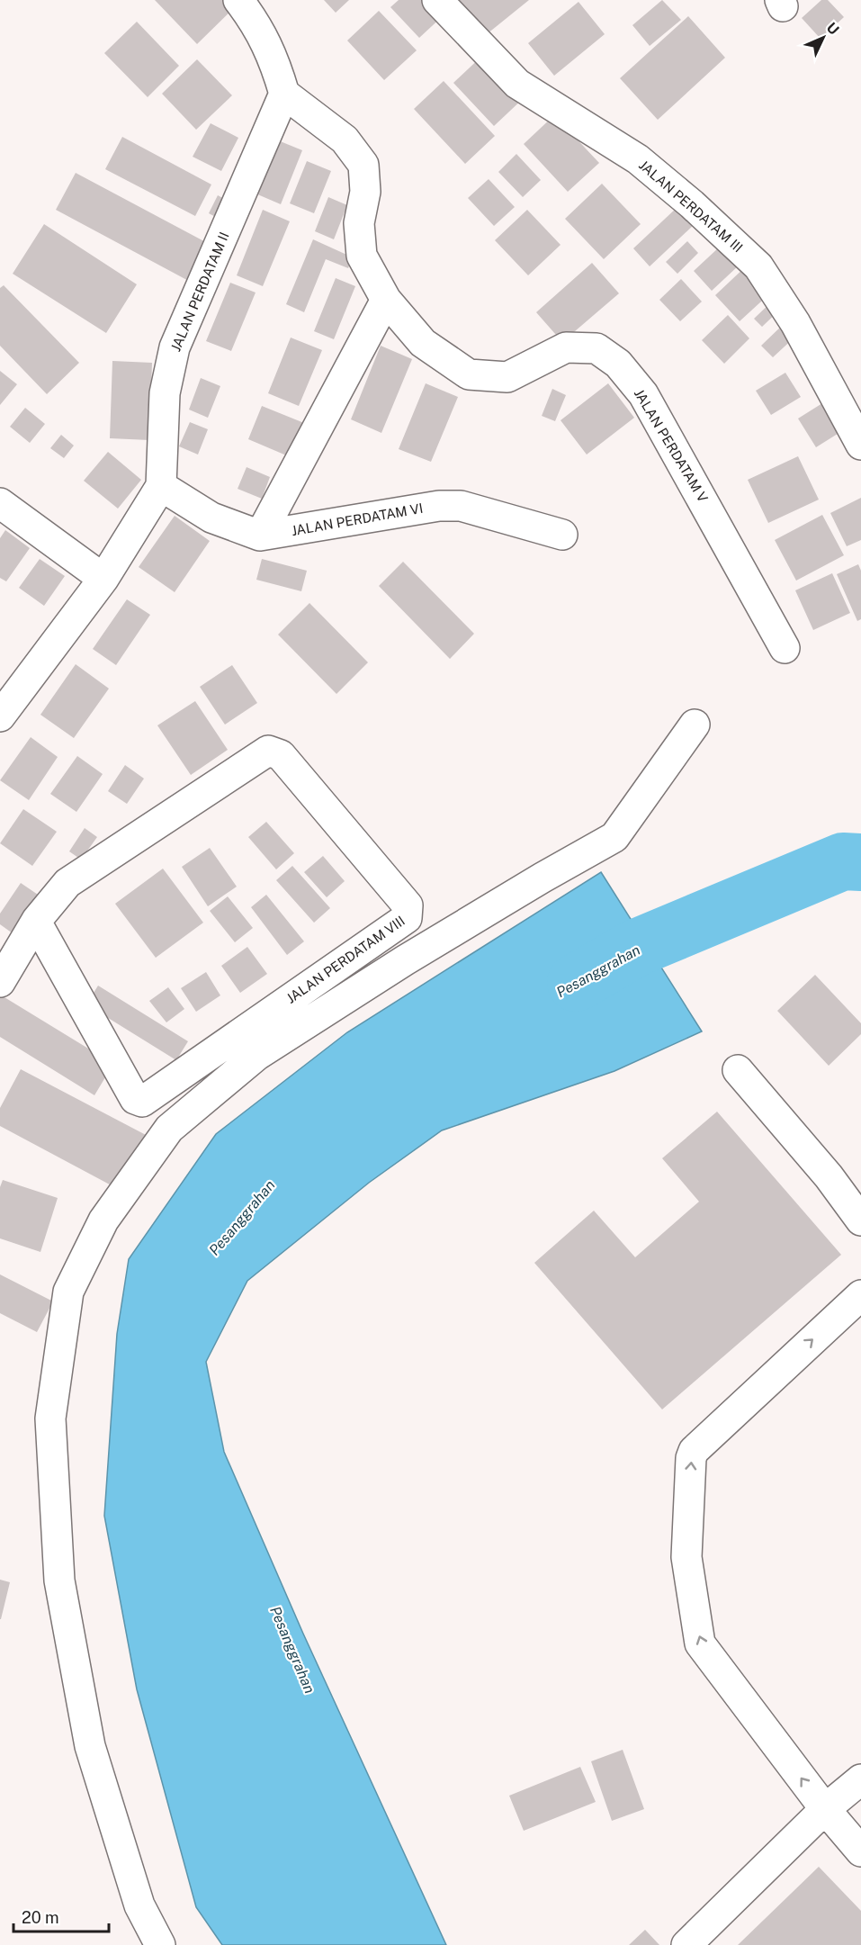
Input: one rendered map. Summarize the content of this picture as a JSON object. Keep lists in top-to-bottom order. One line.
{"streets":{"street":["JALAN PERDATAM III","JALAN PERDATAM II","JALAN PERDATAM V","JALAN PERDATAM VI","JALAN PERDATAM VIII"]},"crossings":[["JALAN PERDATAM II","JALAN PERDATAM V"]],"water":["Pesanggrahan"],"scale_bar":"20 m","north":"top right"}
